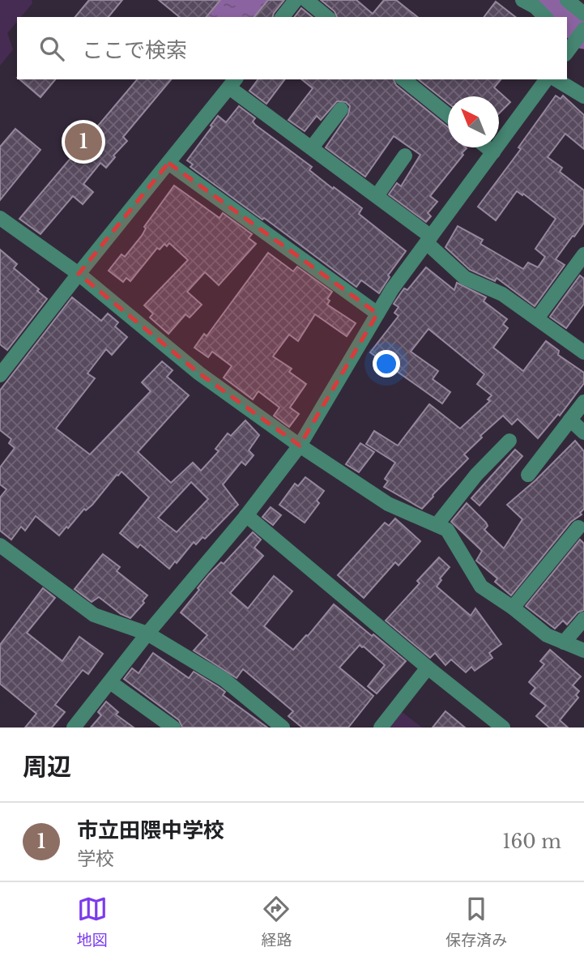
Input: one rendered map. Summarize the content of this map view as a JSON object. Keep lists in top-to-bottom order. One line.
{"north":"top left","page":{"search":"ここで検索","pins":"1","heading":"周辺","list":[{"mark":"1","name":"市立田隈中学校","note":"学校","value":"160 m"}],"nav":["地図","経路","保存済み"]}}
